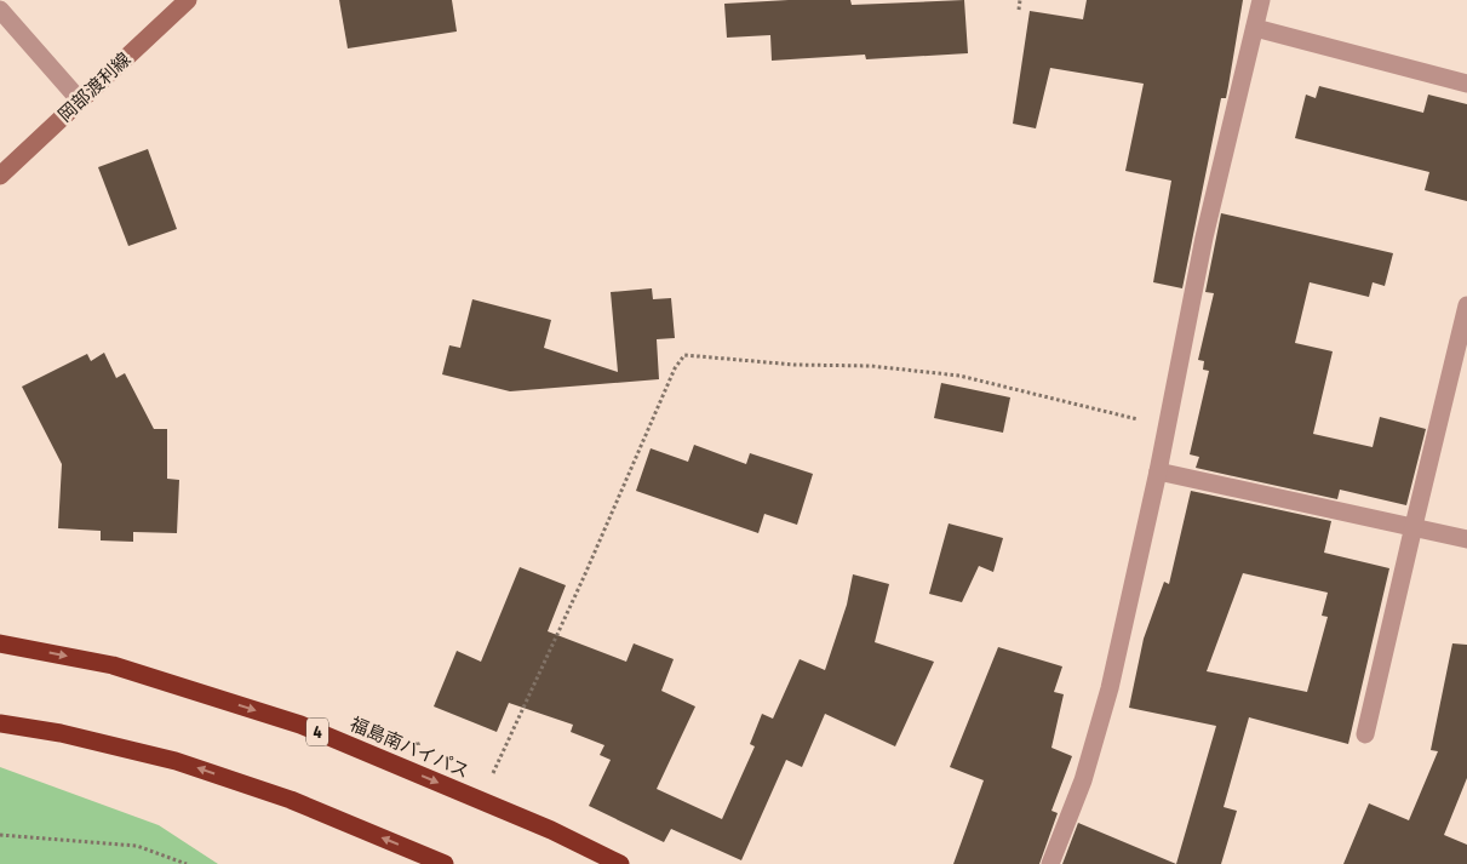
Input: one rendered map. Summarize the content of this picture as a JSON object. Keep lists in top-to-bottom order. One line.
{"streets":{"highway":["4","福島南バイパス"],"main road":["岡部渡利線"]}}
